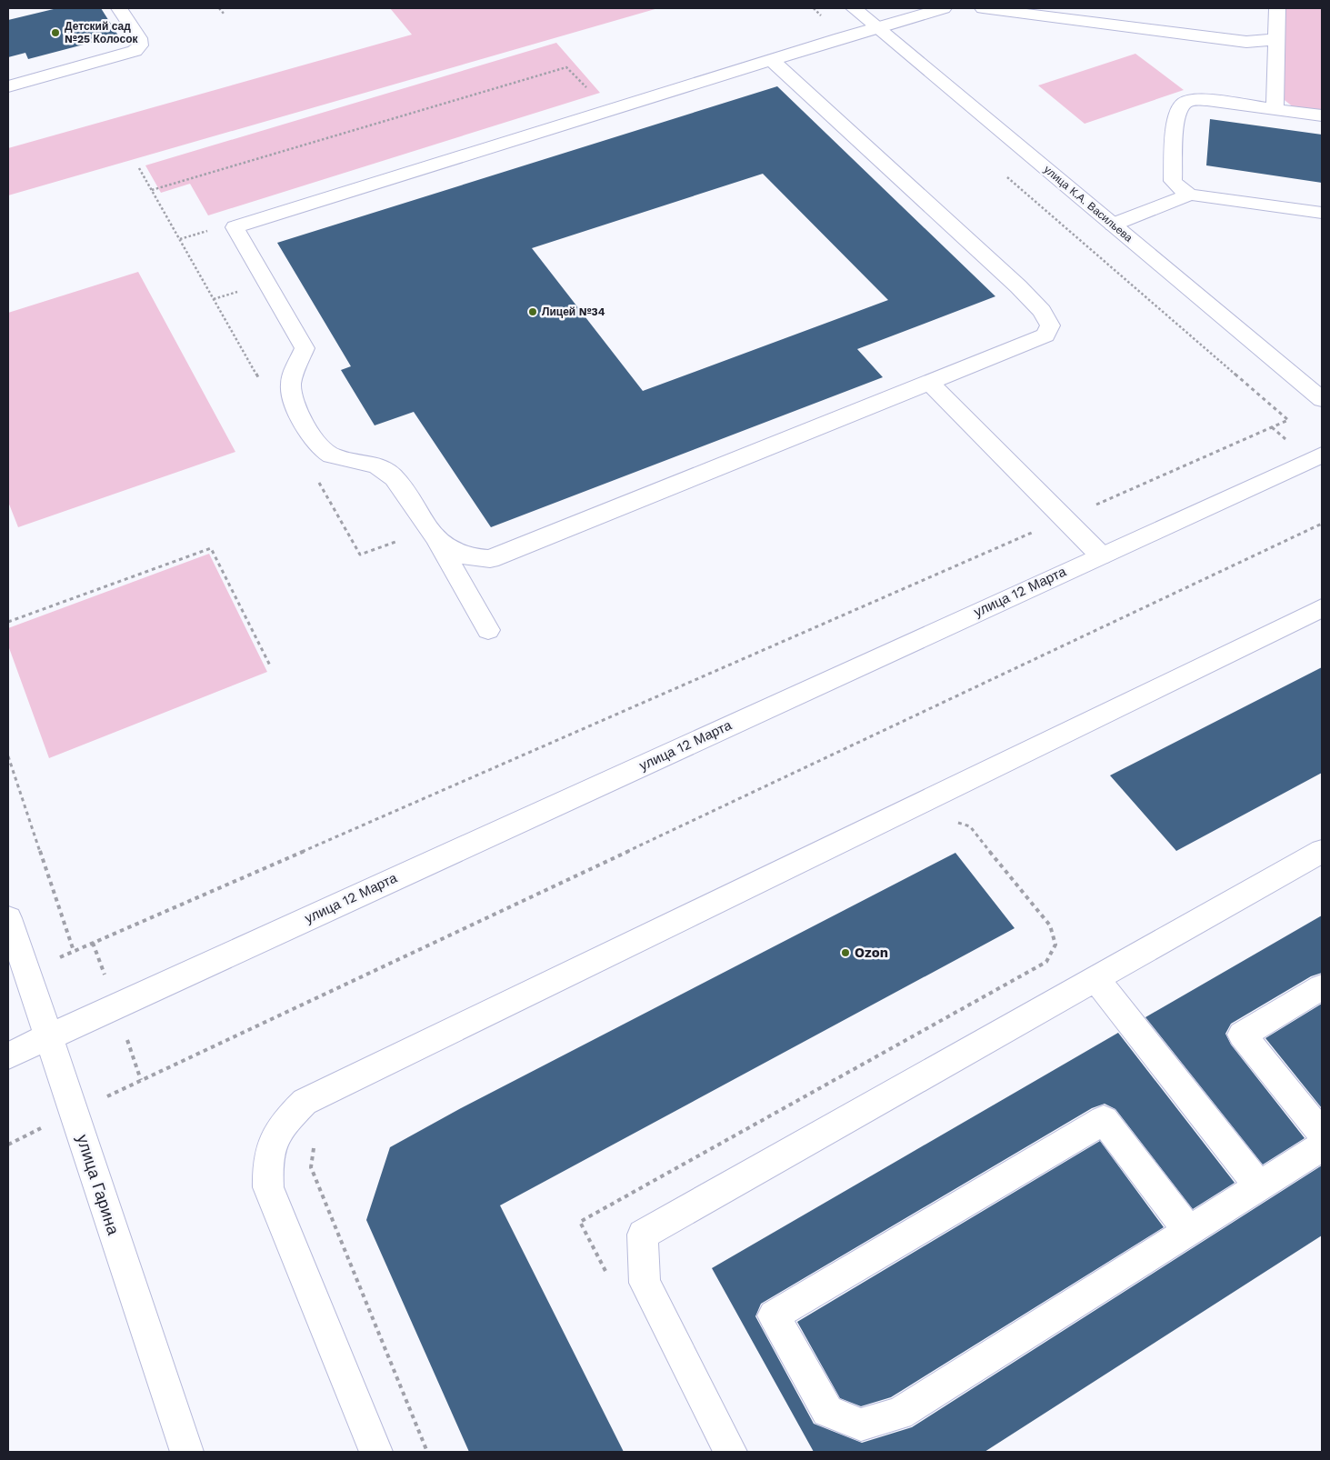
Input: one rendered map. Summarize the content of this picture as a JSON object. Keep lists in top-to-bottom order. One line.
{"streets":{"street":["улица К.А. Васильева","улица 12 Марта","улица Гарина"]},"crossings":[["улица 12 Марта","улица Гарина"]],"places":["Детский сад №25 Колосок","Лицей №34","Ozon"]}
